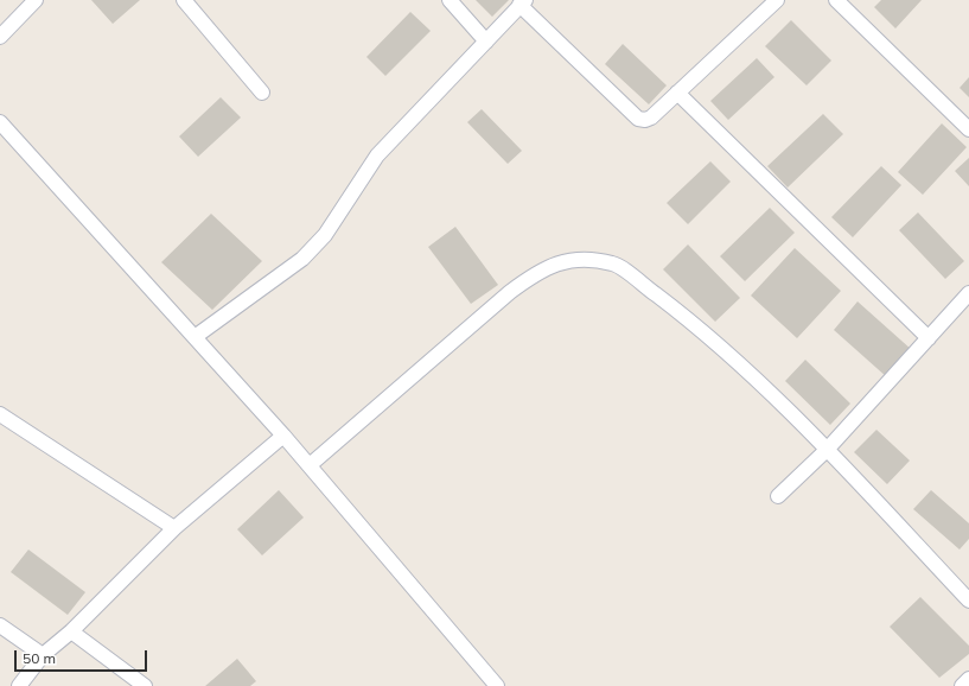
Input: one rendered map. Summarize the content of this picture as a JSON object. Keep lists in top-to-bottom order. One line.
{"scale_bar":"50 m"}
